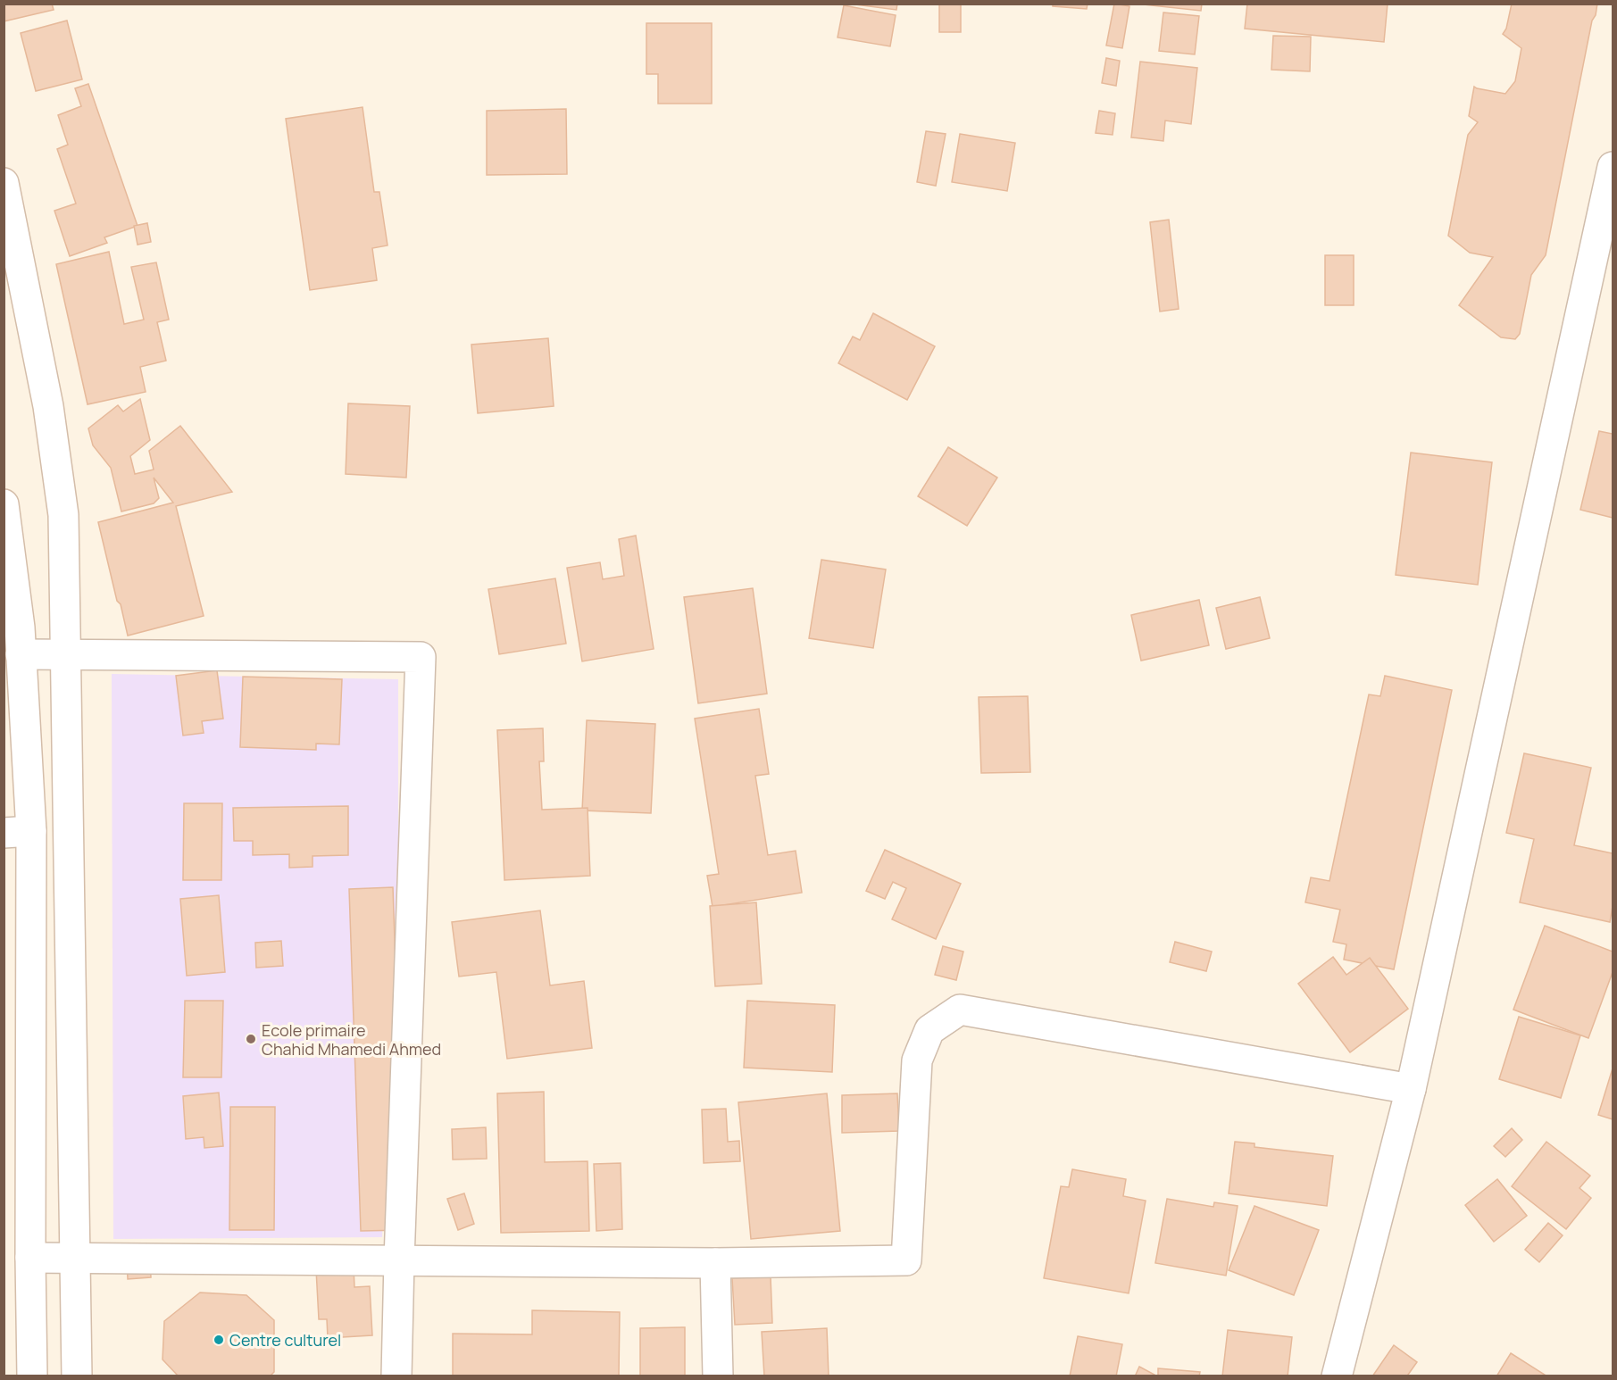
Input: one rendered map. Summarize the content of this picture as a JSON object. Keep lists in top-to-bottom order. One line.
{"places":["Ecole primaire Chahid Mhamedi Ahmed","Centre culturel"]}
